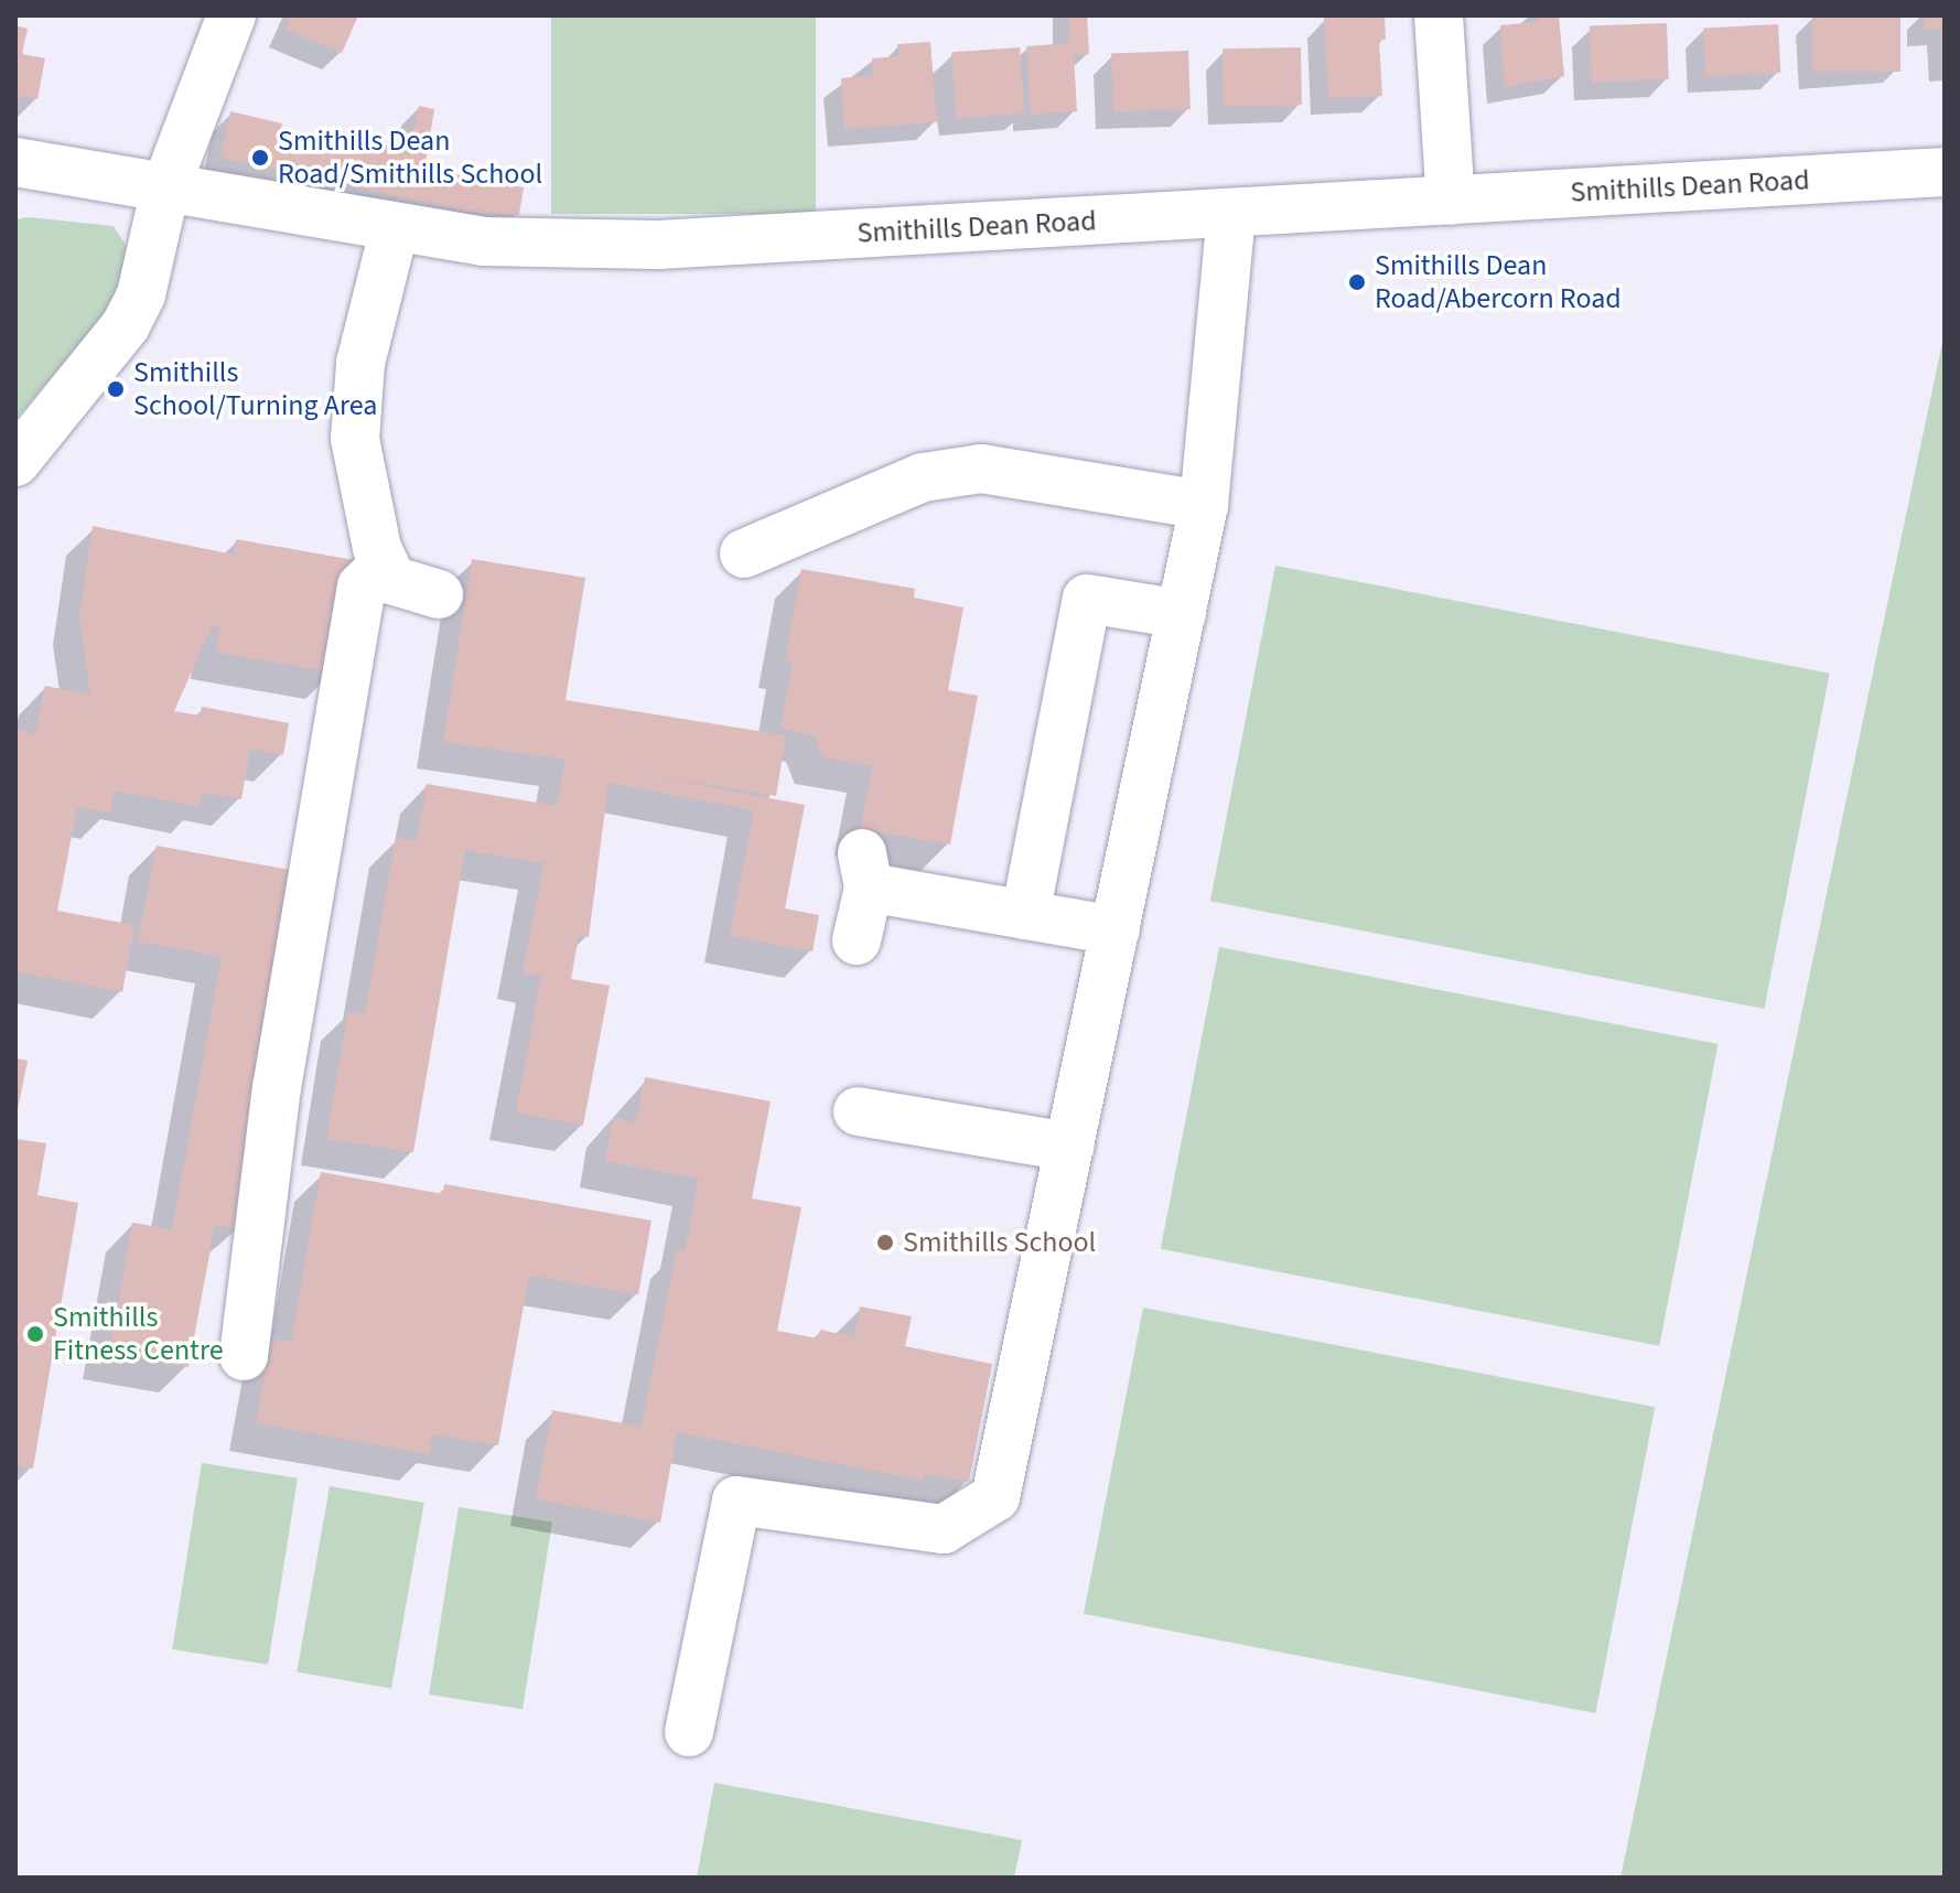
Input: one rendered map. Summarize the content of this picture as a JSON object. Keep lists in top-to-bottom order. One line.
{"streets":{"street":["Smithills Dean Road"]},"places":["Smithills Dean Road/Smithills School","Smithills Dean Road/Abercorn Road","Smithills School/Turning Area","Smithills School","Smithills Fitness Centre"]}
